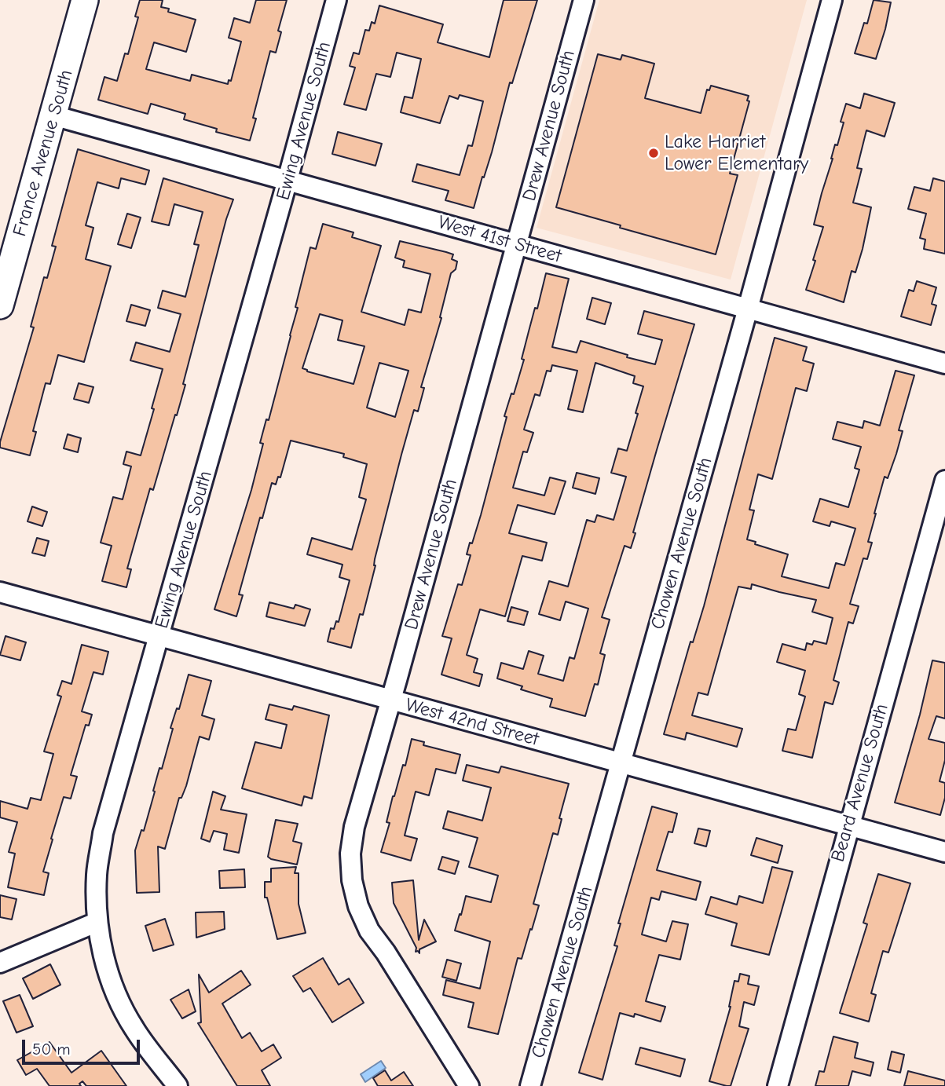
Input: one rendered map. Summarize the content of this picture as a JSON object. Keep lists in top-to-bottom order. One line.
{"streets":{"main road":["France Avenue South"],"street":["Ewing Avenue South","Drew Avenue South","West 41st Street","Chowen Avenue South","West 42nd Street","Beard Avenue South"]},"crossings":[["Ewing Avenue South","West 41st Street"],["Ewing Avenue South","West 42nd Street"],["Drew Avenue South","West 41st Street"],["Drew Avenue South","West 42nd Street"],["France Avenue South","West 41st Street"],["West 41st Street","Chowen Avenue South"],["Chowen Avenue South","West 42nd Street"],["West 42nd Street","Beard Avenue South"]],"places":["Lake Harriet Lower Elementary"],"scale_bar":"50 m"}
